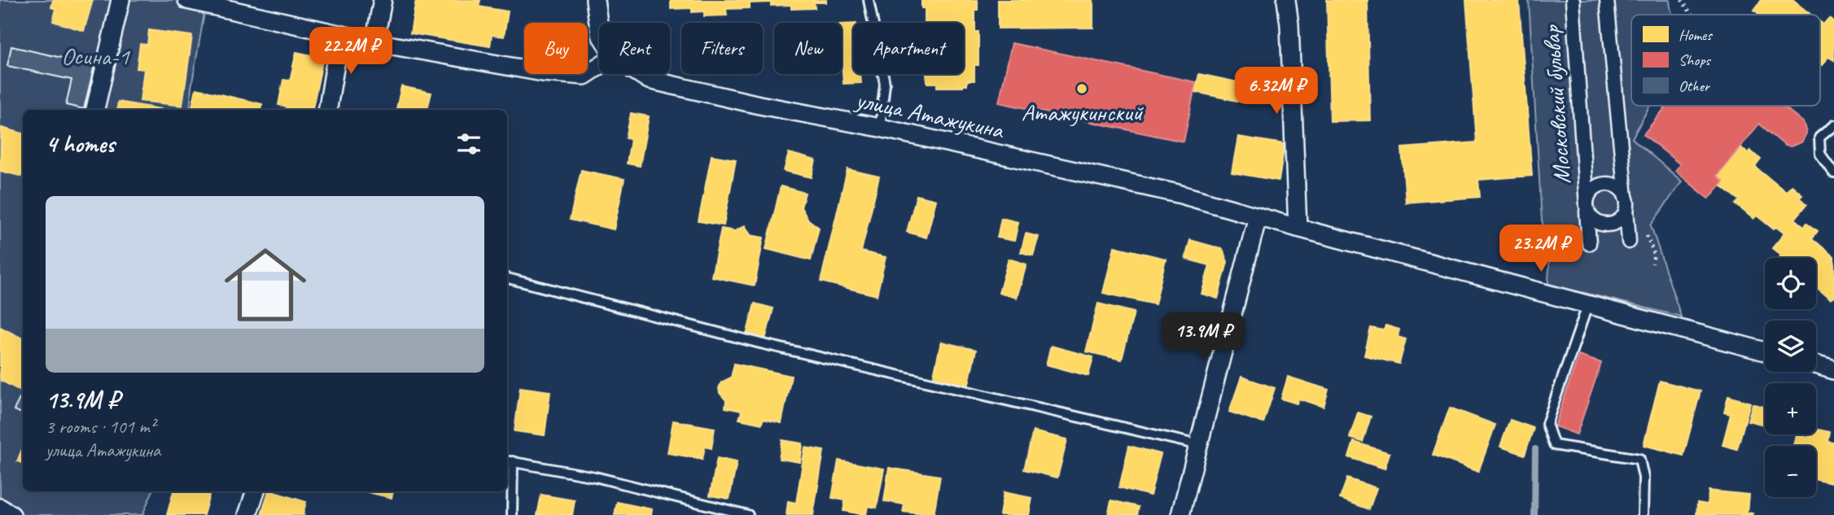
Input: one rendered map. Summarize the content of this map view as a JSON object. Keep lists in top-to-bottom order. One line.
{"streets":{"street":["Московский бульвар","улица Атажукина"]},"parks":["Осина-1"],"places":["Атажукинский"],"legend":["Homes","Shops","Other"],"page":{"chip":["Buy","Rent","Filters","New","Apartment"],"price":["22.2M ₽","6.32M ₽","23.2M ₽","13.9M ₽"],"heading":"4 homes","list":[{"name":"13.9M ₽","note":"3 rooms · 101 m² · улица Атажукина"}],"map_buttons":["+","−"]}}
